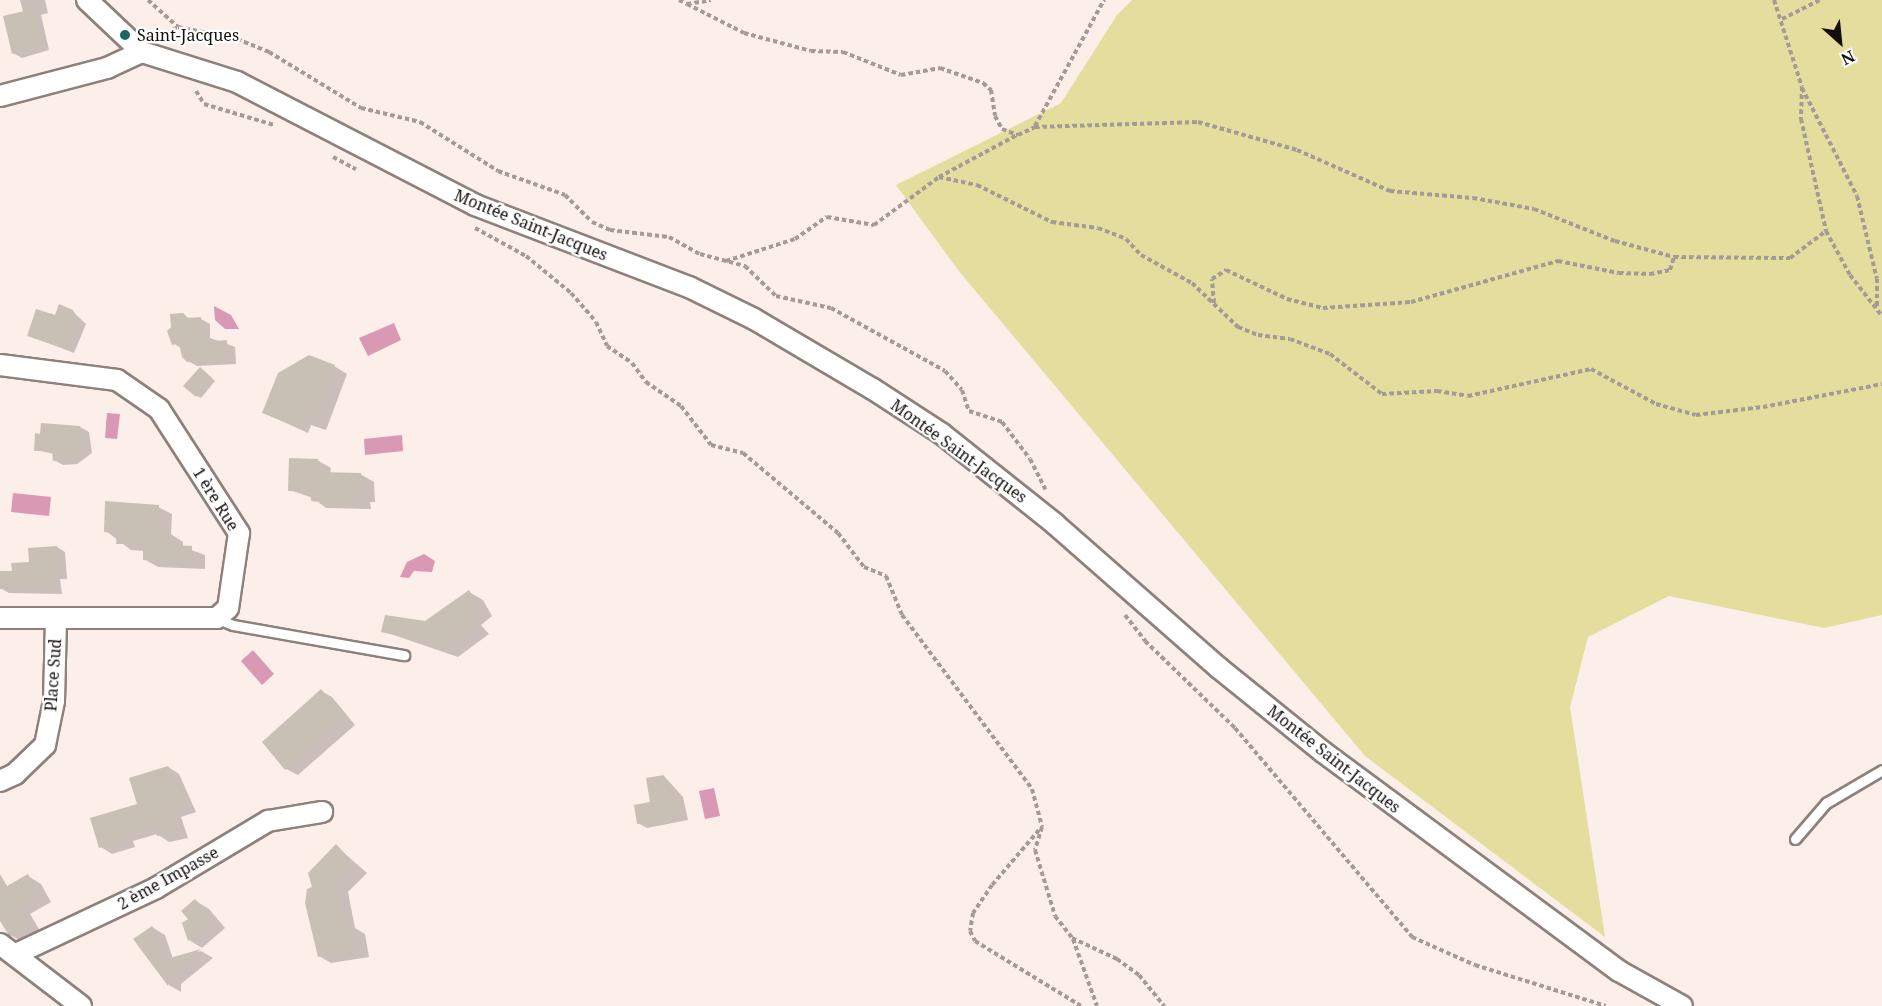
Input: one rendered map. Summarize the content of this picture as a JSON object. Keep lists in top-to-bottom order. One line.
{"streets":{"street":["Montée Saint-Jacques","1 ère Rue","Place Sud","2 ème Impasse"]},"places":["Saint-Jacques"],"north":"bottom right"}
